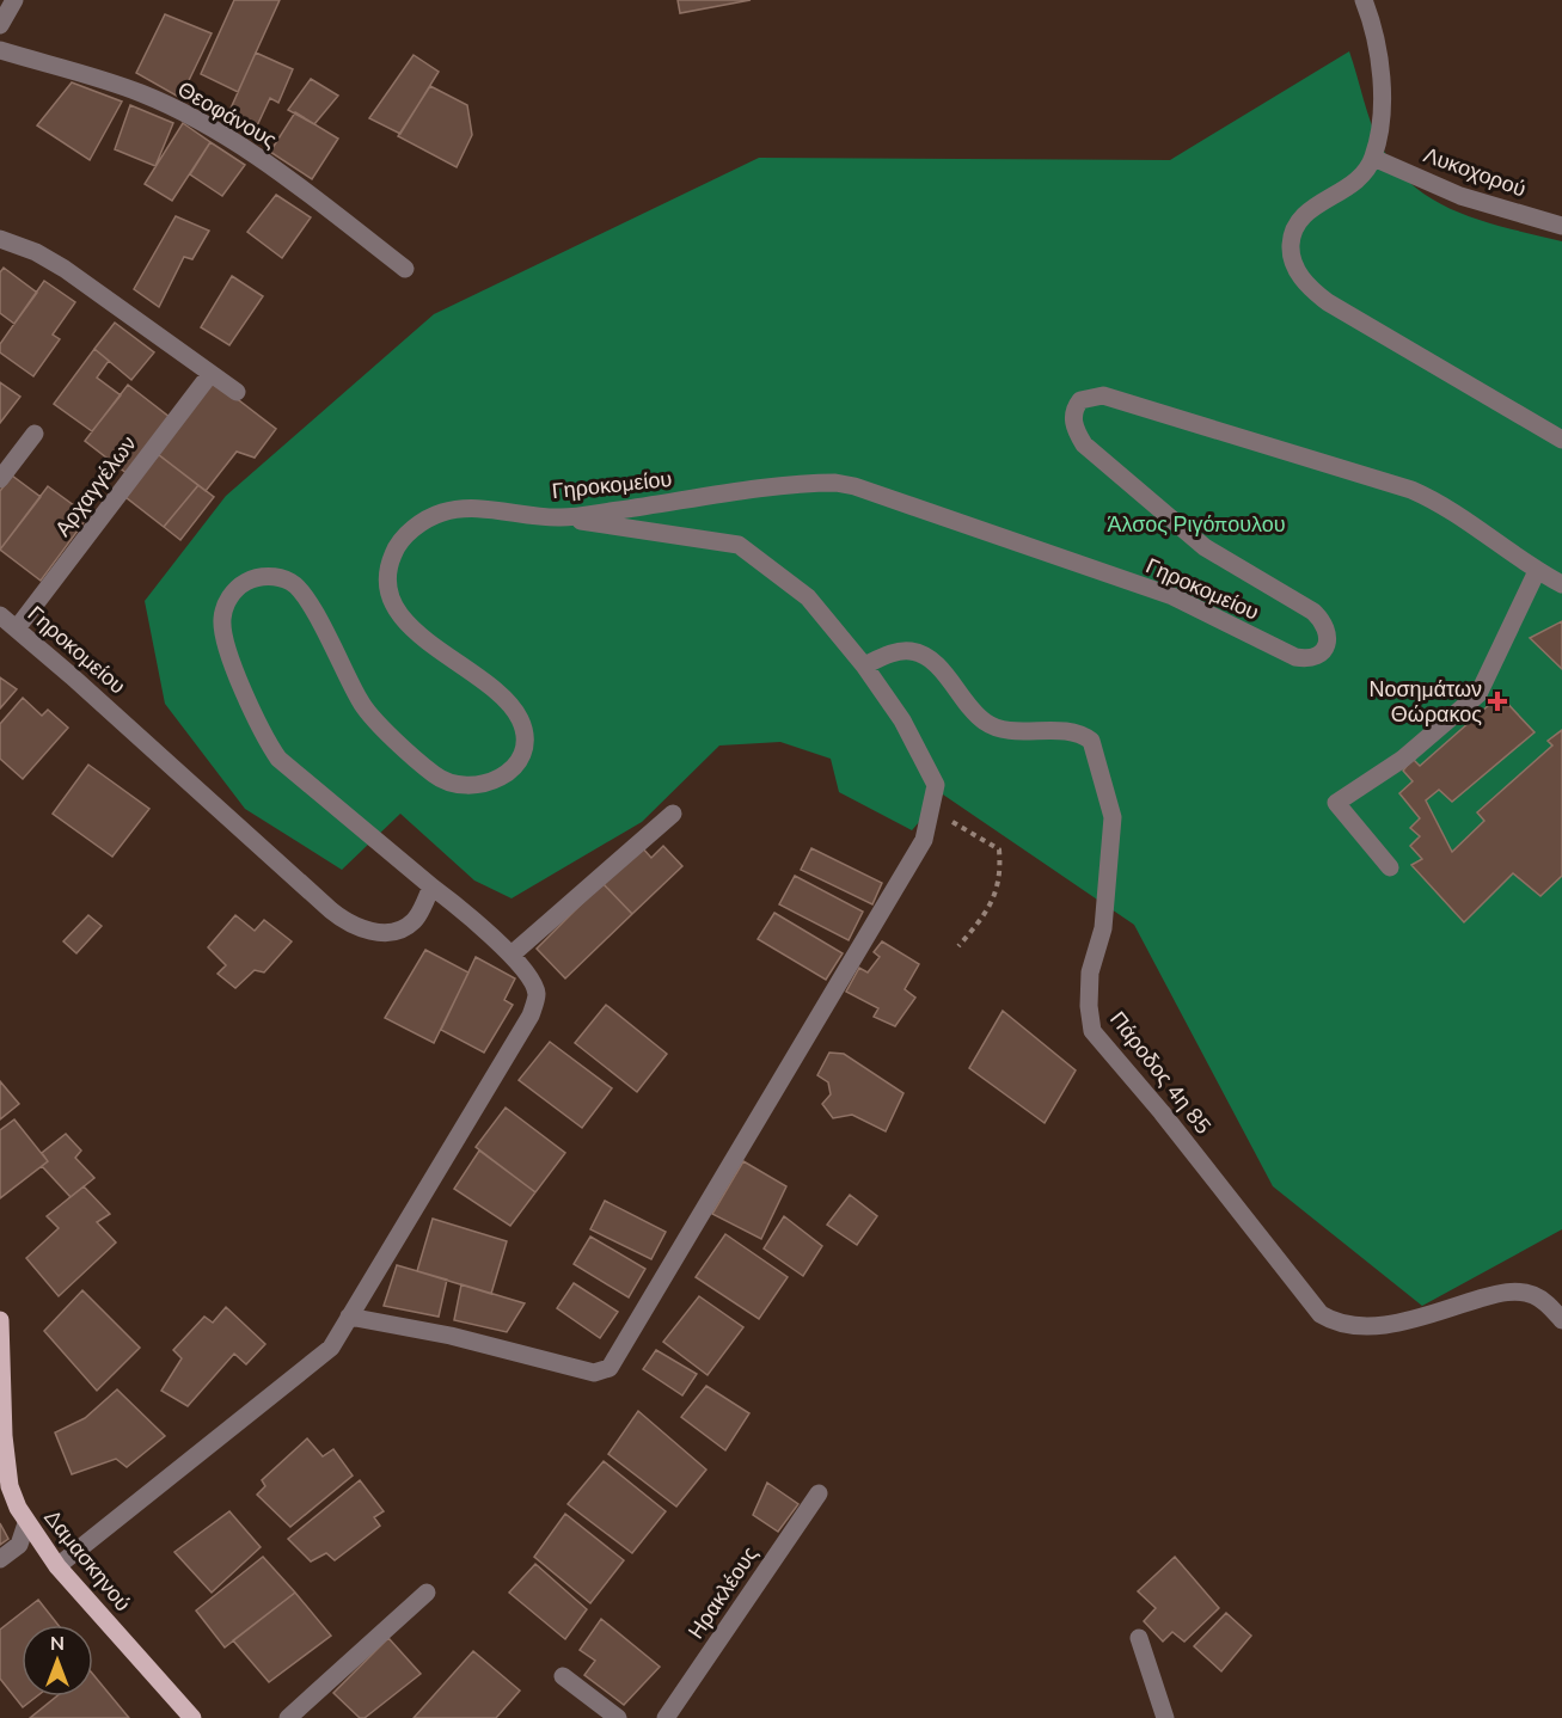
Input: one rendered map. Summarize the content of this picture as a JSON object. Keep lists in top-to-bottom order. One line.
{"streets":{"main road":["Δαμασκηνού"],"street":["Θεοφάνους","Λυκοχορού","Γηροκομείου","Αρχαγγέλων","Πάροδος 4η 85","Ηρακλέους"]},"crossings":[["Γηροκομείου","Αρχαγγέλων"]],"parks":["Άλσος Ριγόπουλου"],"places":{"health":["Νοσημάτων Θώρακος"]},"north":"top"}
